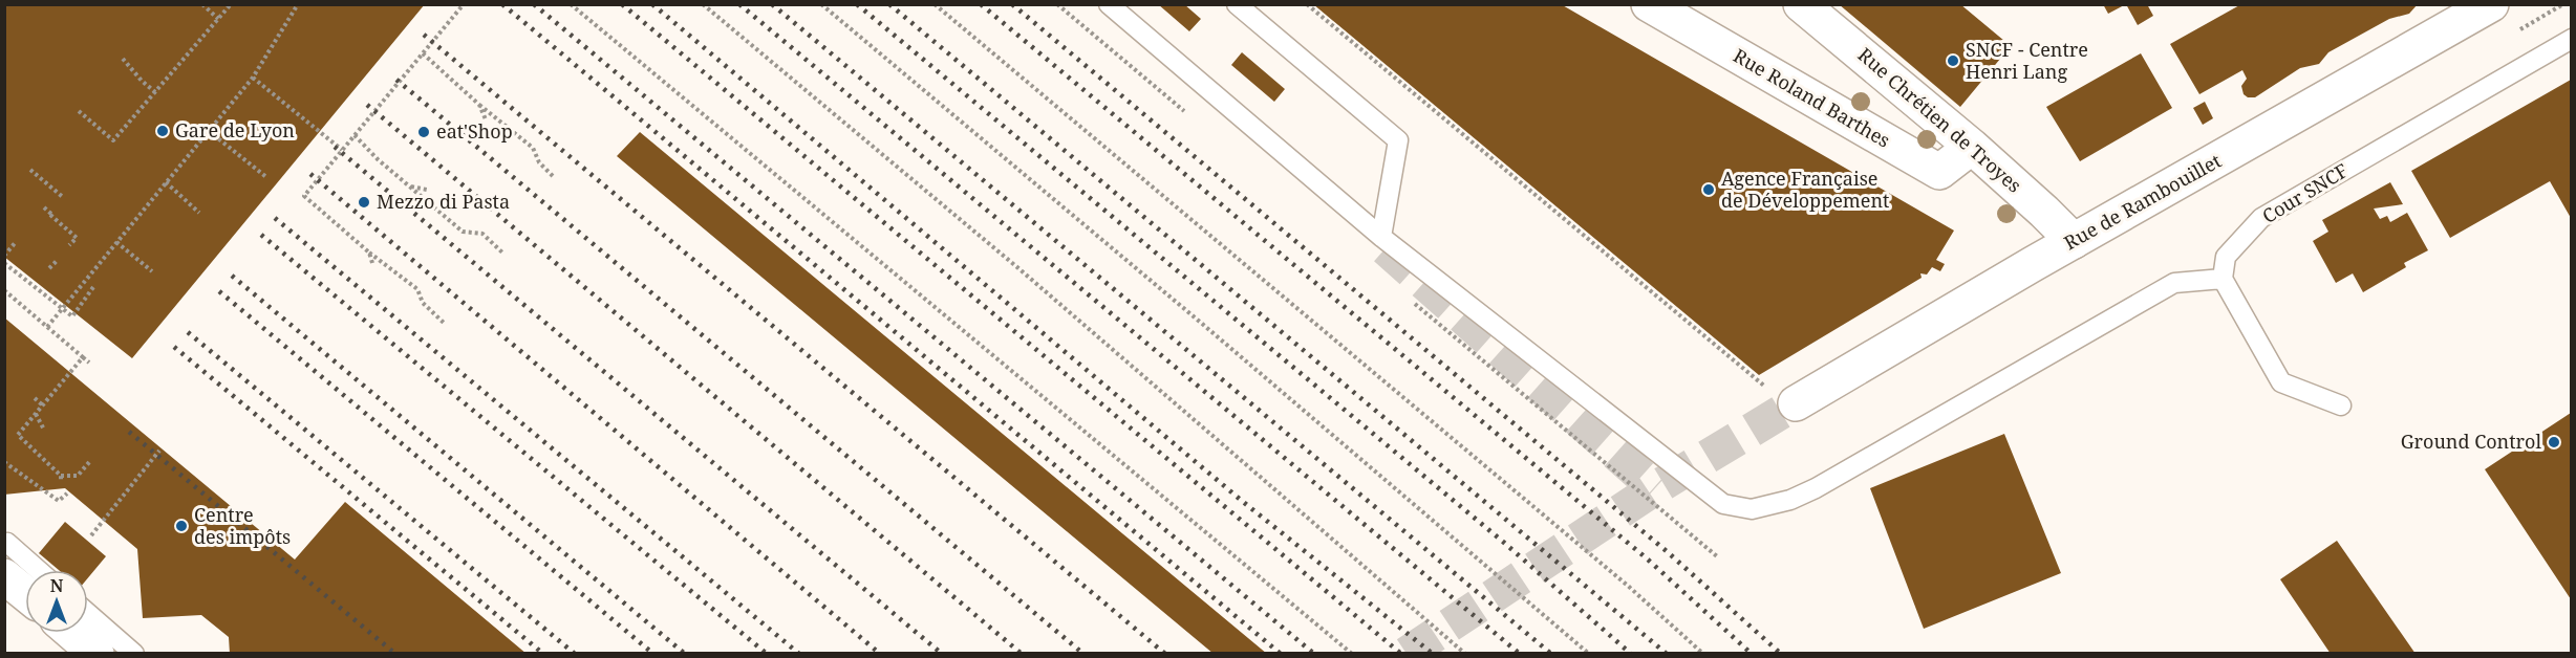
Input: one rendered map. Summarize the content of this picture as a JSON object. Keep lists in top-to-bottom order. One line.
{"streets":{"street":["Rue Roland Barthes","Rue Chrétien de Troyes","Rue de Rambouillet"],"lane":["Cour SNCF"]},"crossings":[["Rue Roland Barthes","Rue Chrétien de Troyes"],["Rue Chrétien de Troyes","Rue de Rambouillet"]],"places":["SNCF - Centre Henri Lang","Gare de Lyon","eat'Shop","Agence Française de Développement","Mezzo di Pasta","Ground Control","Centre des impôts"],"north":"top"}
